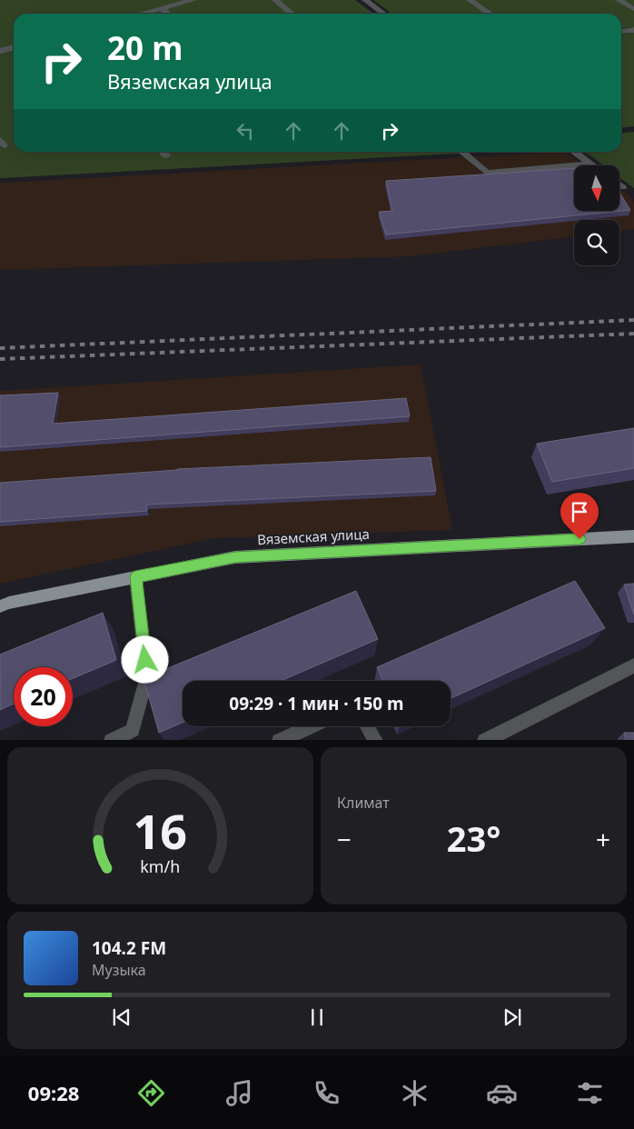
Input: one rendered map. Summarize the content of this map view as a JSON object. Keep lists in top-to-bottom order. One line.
{"streets":{"main road":["Вяземская улица"]},"north":"bottom","page":{"turn":["20 m","Вяземская улица"],"limit":"20","trip":"09:29 · 1 мин · 150 m","tile":"Климат","heat":["−","23°","+"],"song":["104.2 FM","Музыка"],"tabs":"09:28","gauge":["16","km/h"]}}
